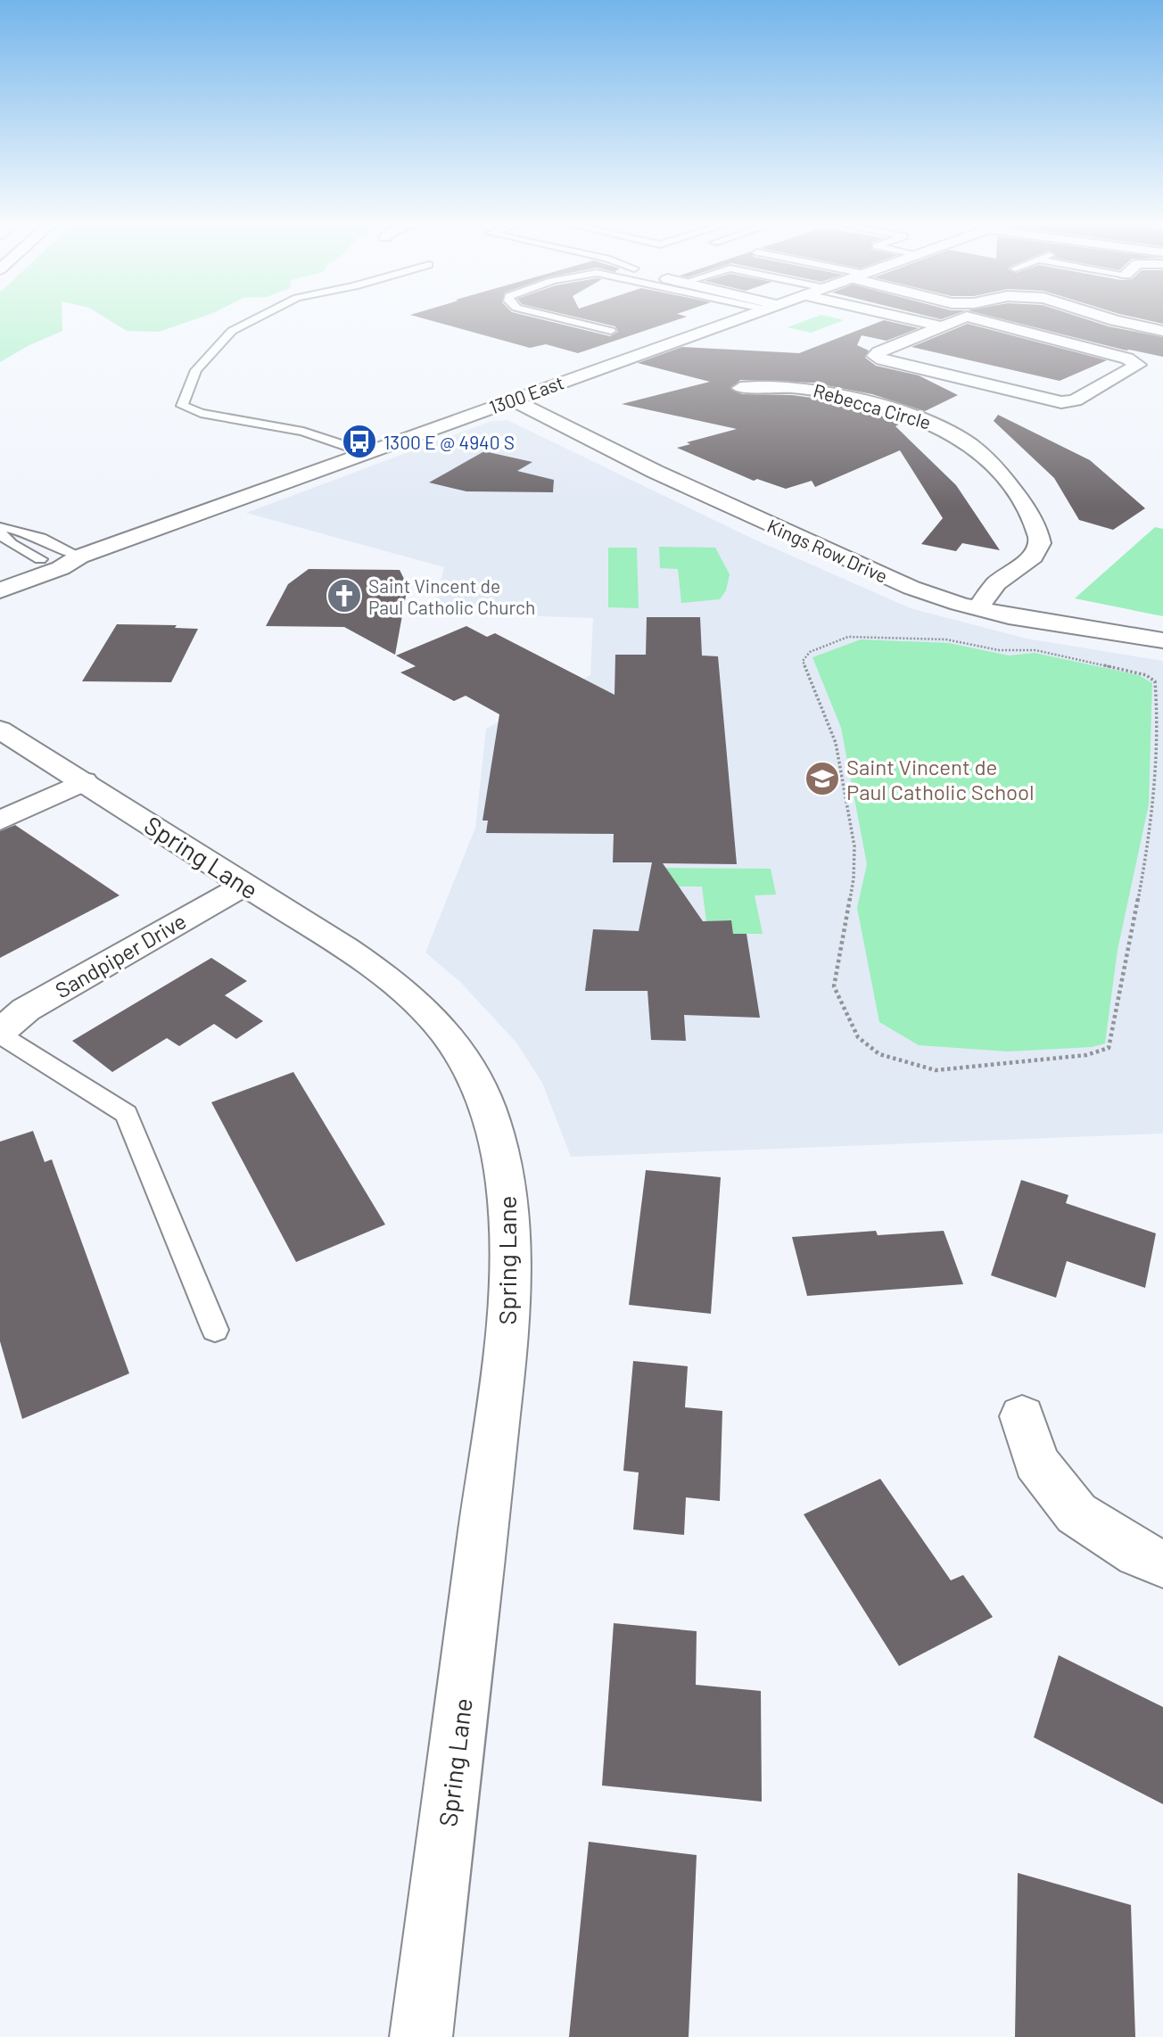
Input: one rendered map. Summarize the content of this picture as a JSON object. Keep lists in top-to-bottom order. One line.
{"streets":{"street":["1300 East","Rebecca Circle","Kings Row Drive","Spring Lane","Sandpiper Drive"]},"crossings":[["1300 East","Kings Row Drive"],["Rebecca Circle","Kings Row Drive"],["Spring Lane","Sandpiper Drive"]],"places":{"bus stop":["1300 E @ 4940 S"],"church":["Saint Vincent de Paul Catholic Church"],"school or university":["Saint Vincent de Paul Catholic School"]}}
